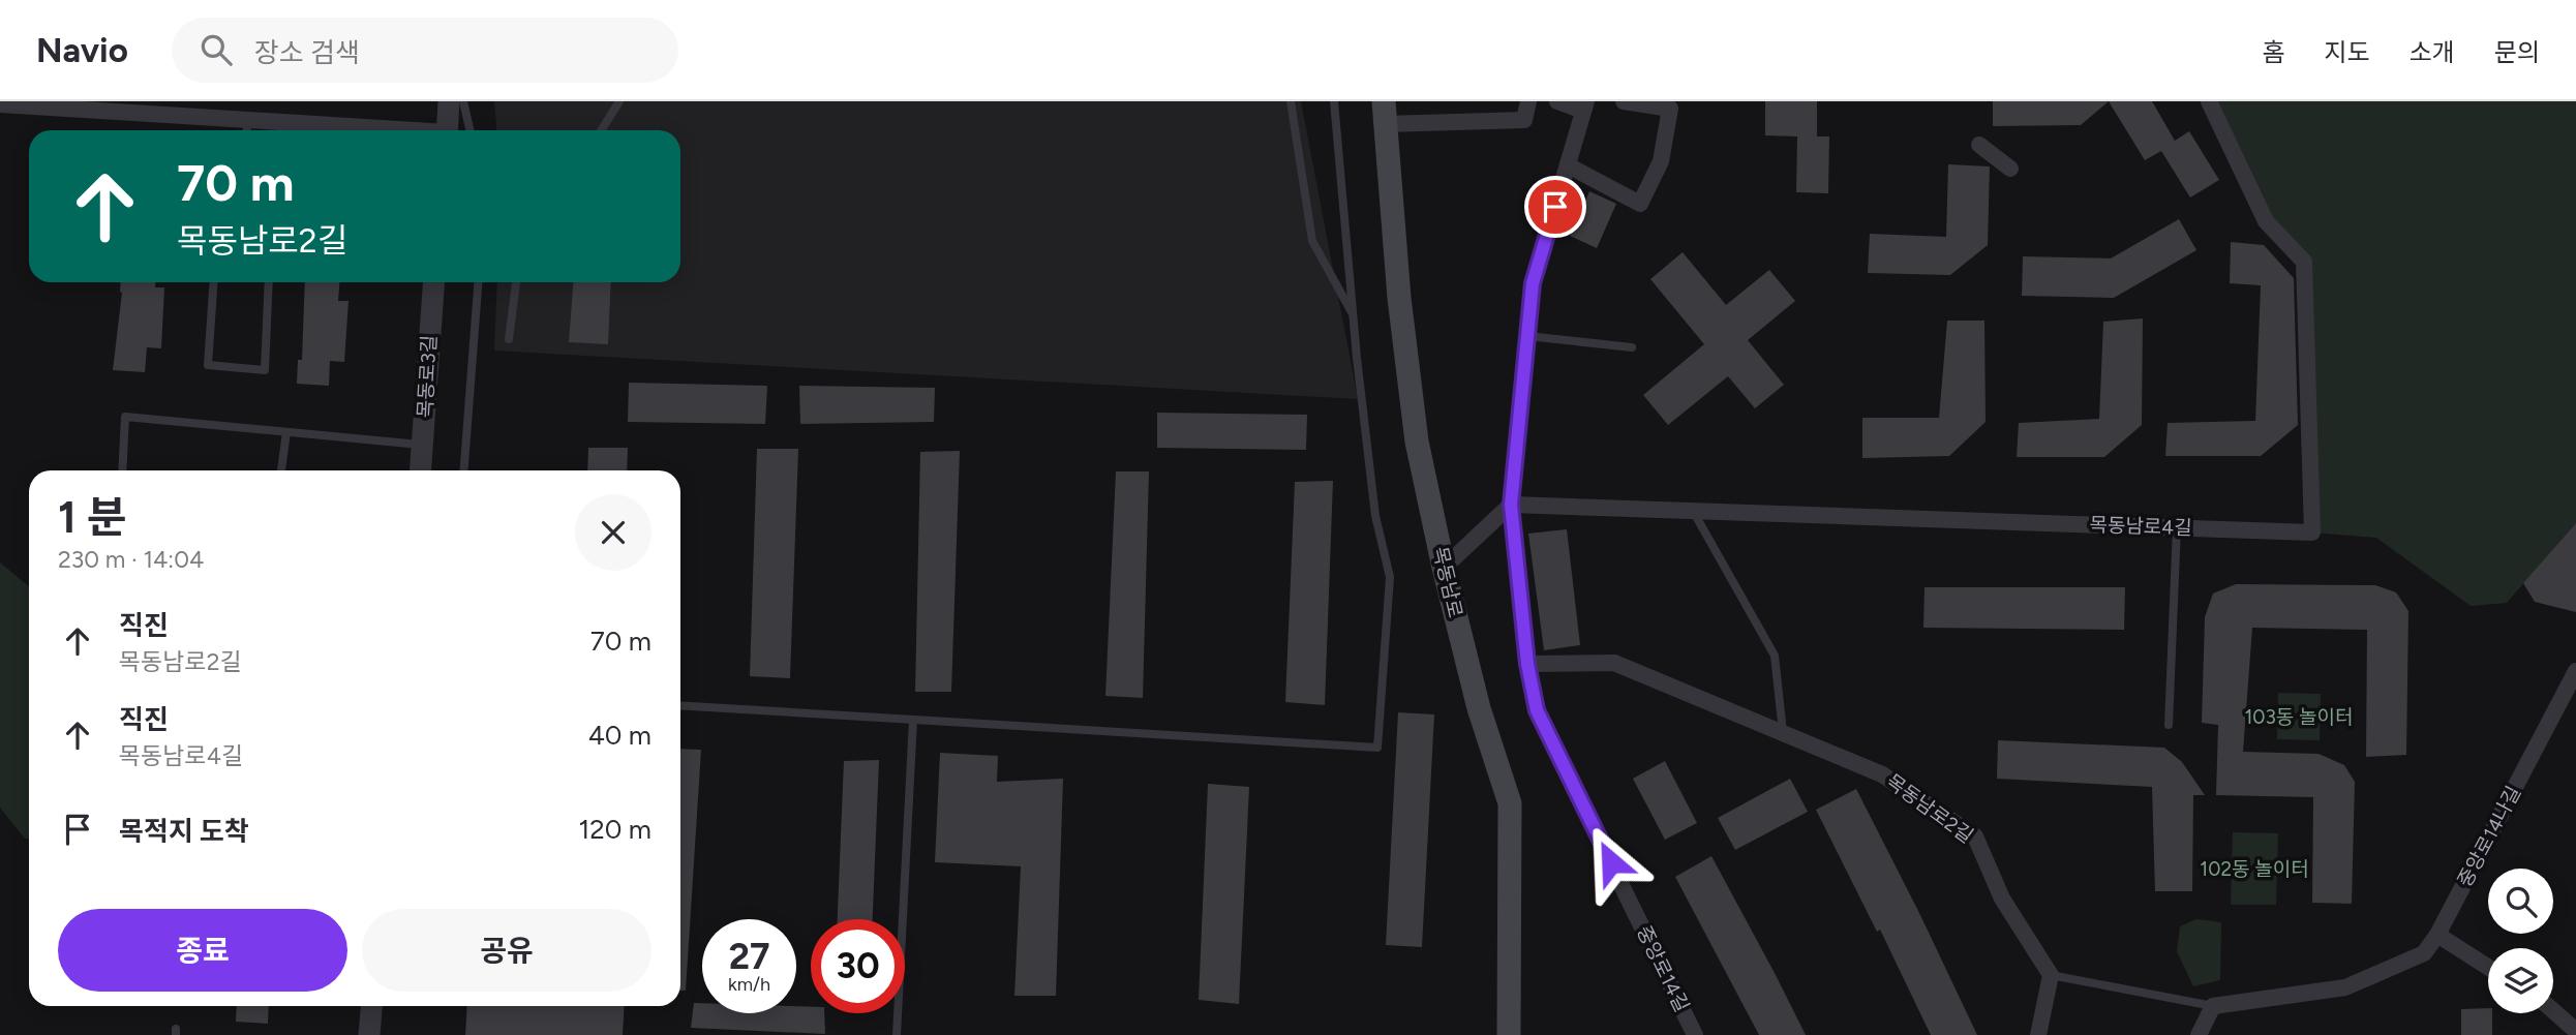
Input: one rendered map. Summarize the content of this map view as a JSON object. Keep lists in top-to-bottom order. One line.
{"streets":{"main road":["목동남로"],"street":["목동로3길","목동남로4길","목동남로2길","중앙로14나길","중앙로14길"]},"crossings":[["목동남로2길","중앙로14길"]],"parks":["103동 놀이터","102동 놀이터"],"page":{"header":"Navio","search":"장소 검색","nav":["홈","지도","소개","문의"],"turn":["70 m","목동남로2길"],"heading":["1 분","230 m · 14:04"],"list":[{"name":"직진","note":"목동남로2길","value":"70 m"},{"name":"직진","note":"목동남로4길","value":"40 m"},{"name":"목적지 도착","value":"120 m"}],"buttons":["종료","공유"],"speed":"27 km/h","limit":"30"}}
